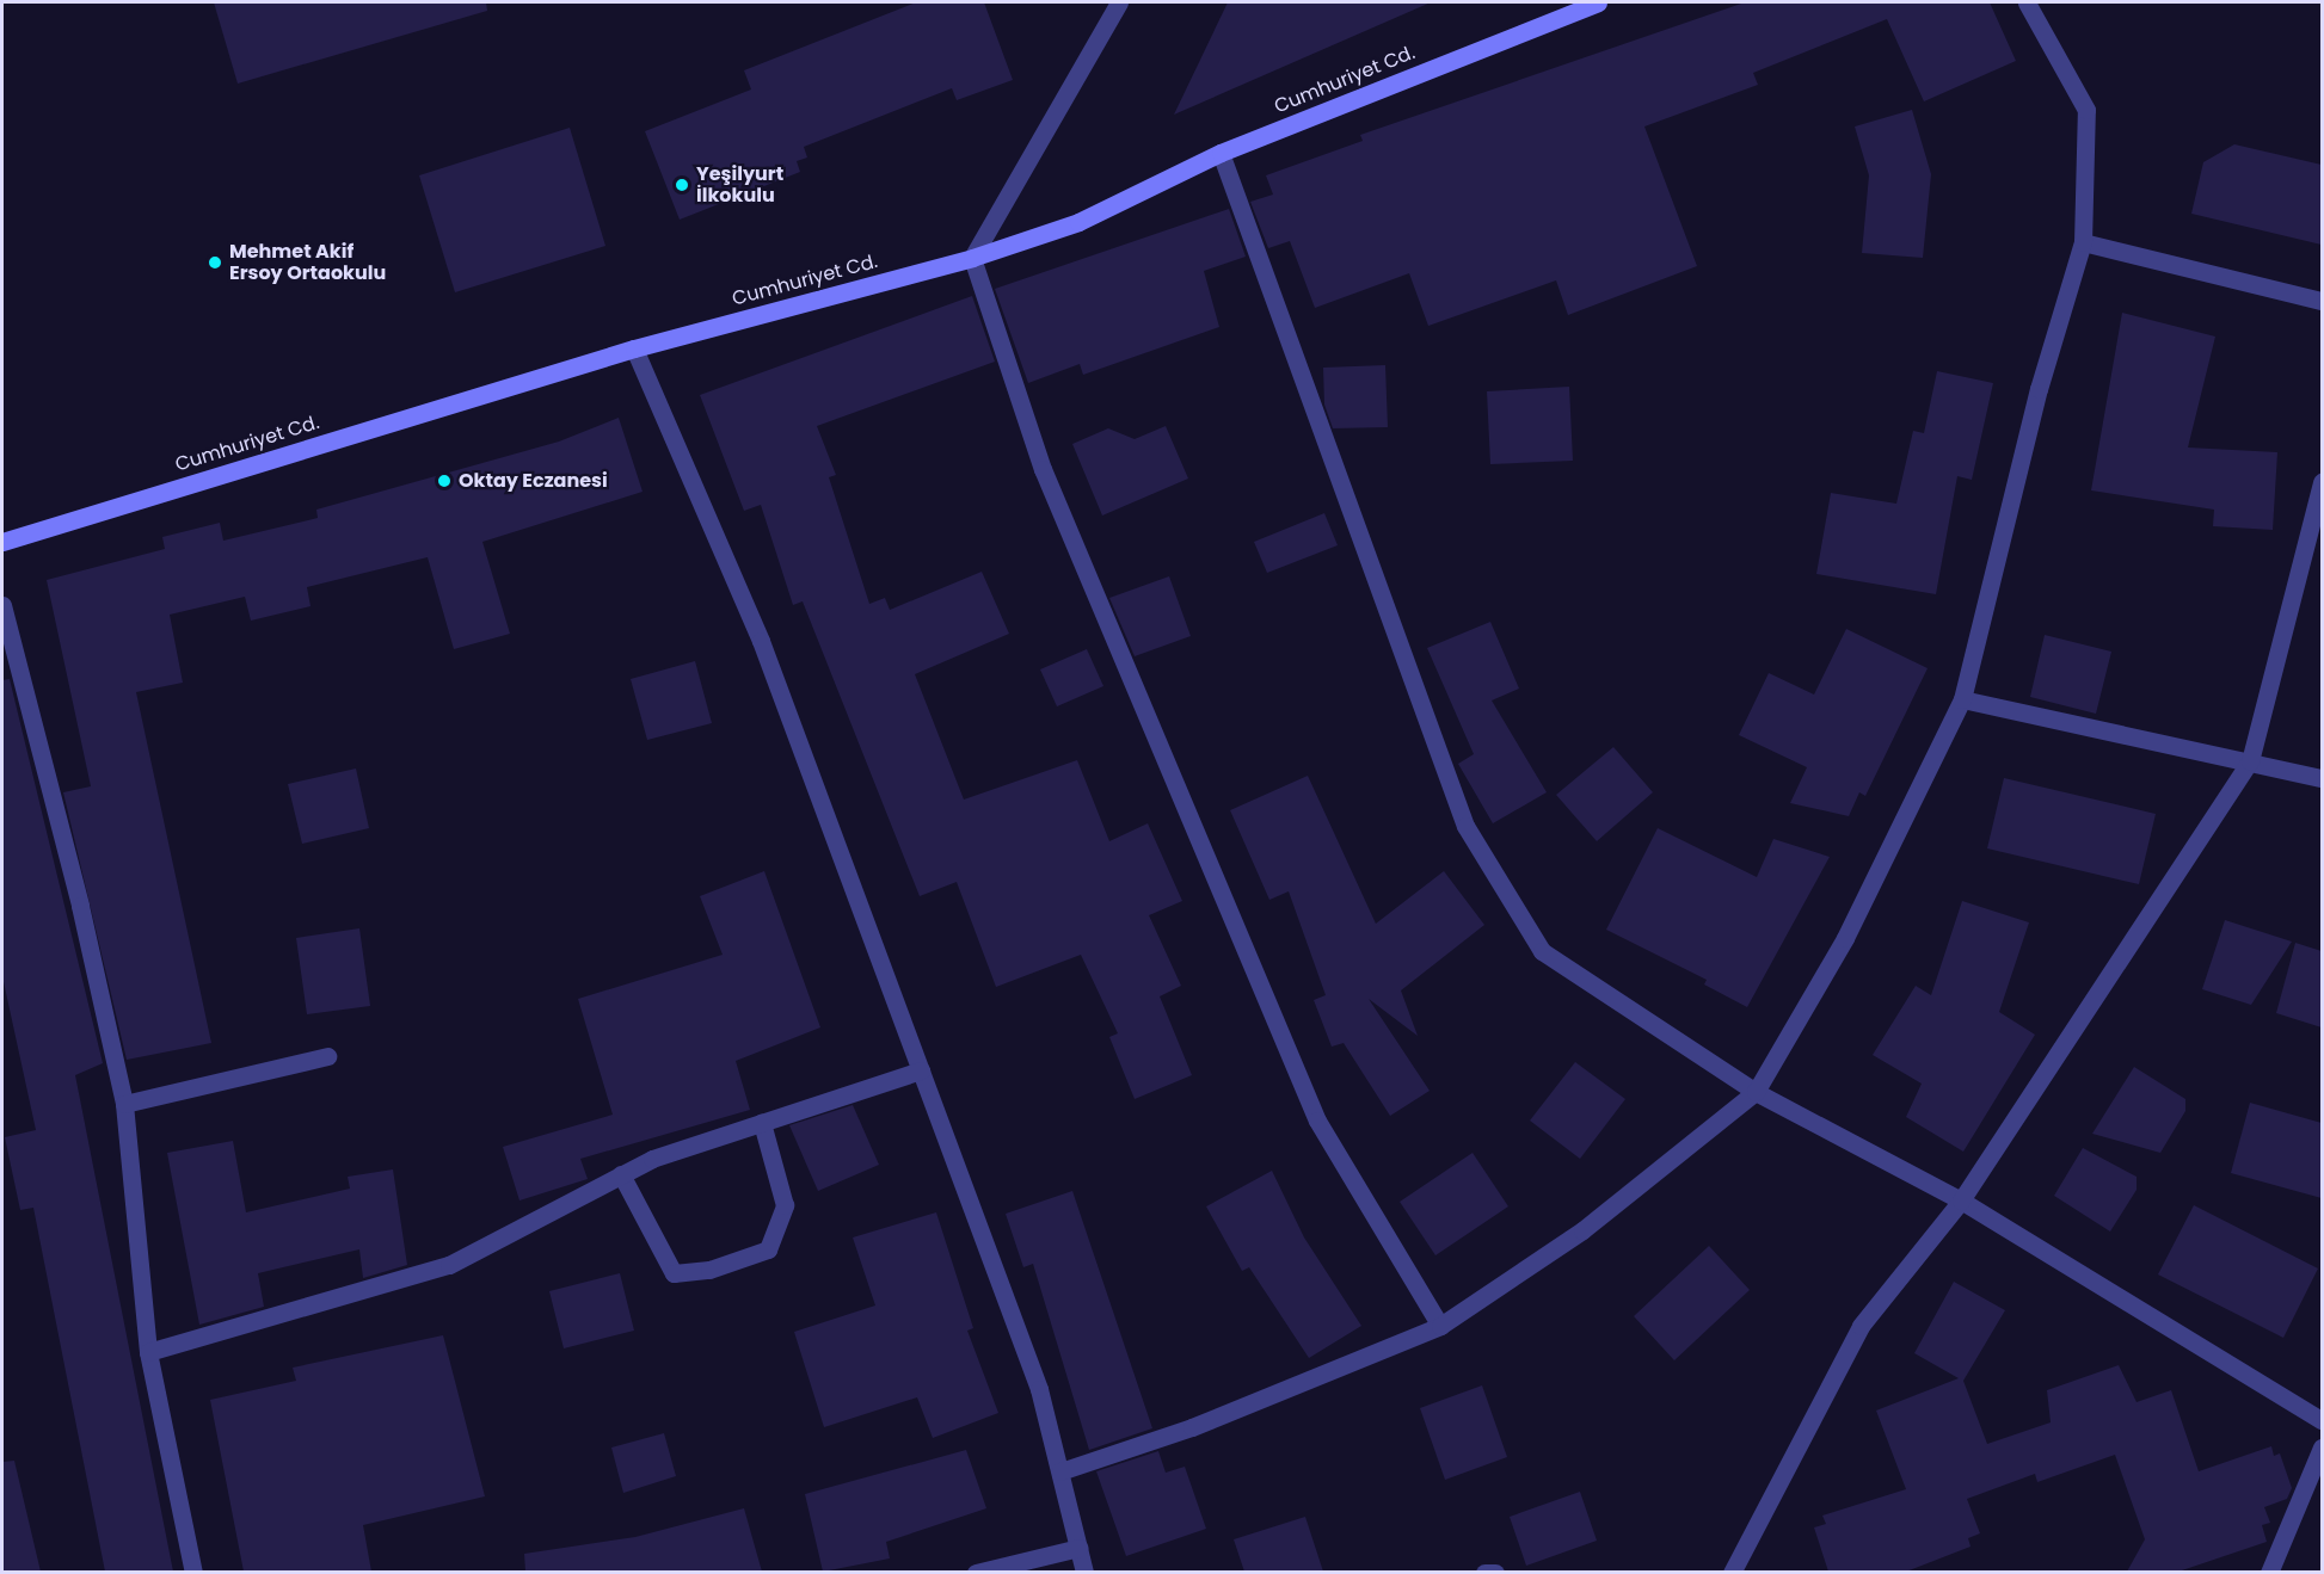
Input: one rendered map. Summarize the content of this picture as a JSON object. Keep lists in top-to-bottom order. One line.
{"streets":{"main road":["Cumhuriyet Cd."]},"places":["Yeşilyurt İlkokulu","Mehmet Akif Ersoy Ortaokulu","Oktay Eczanesi"]}
